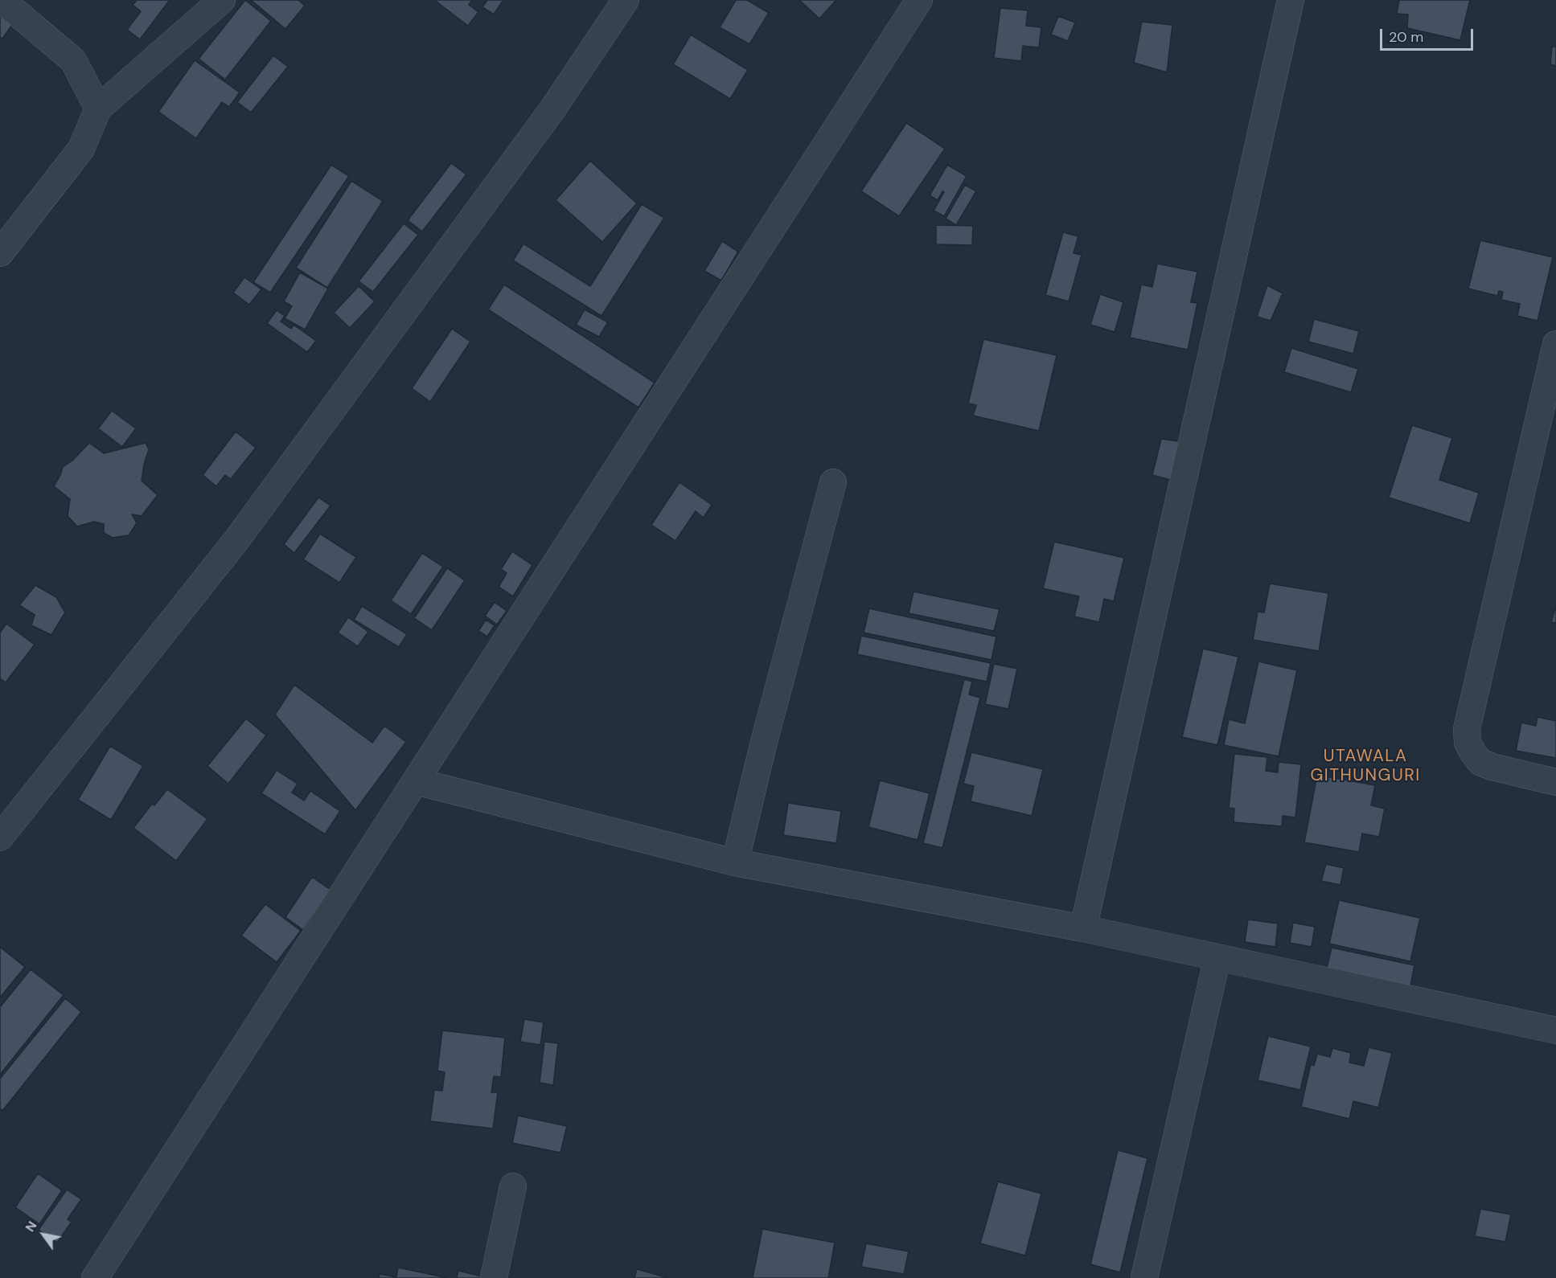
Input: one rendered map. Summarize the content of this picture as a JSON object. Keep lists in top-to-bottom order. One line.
{"districts":["UTAWALA GITHUNGURI"],"scale_bar":"20 m","north":"top left"}
